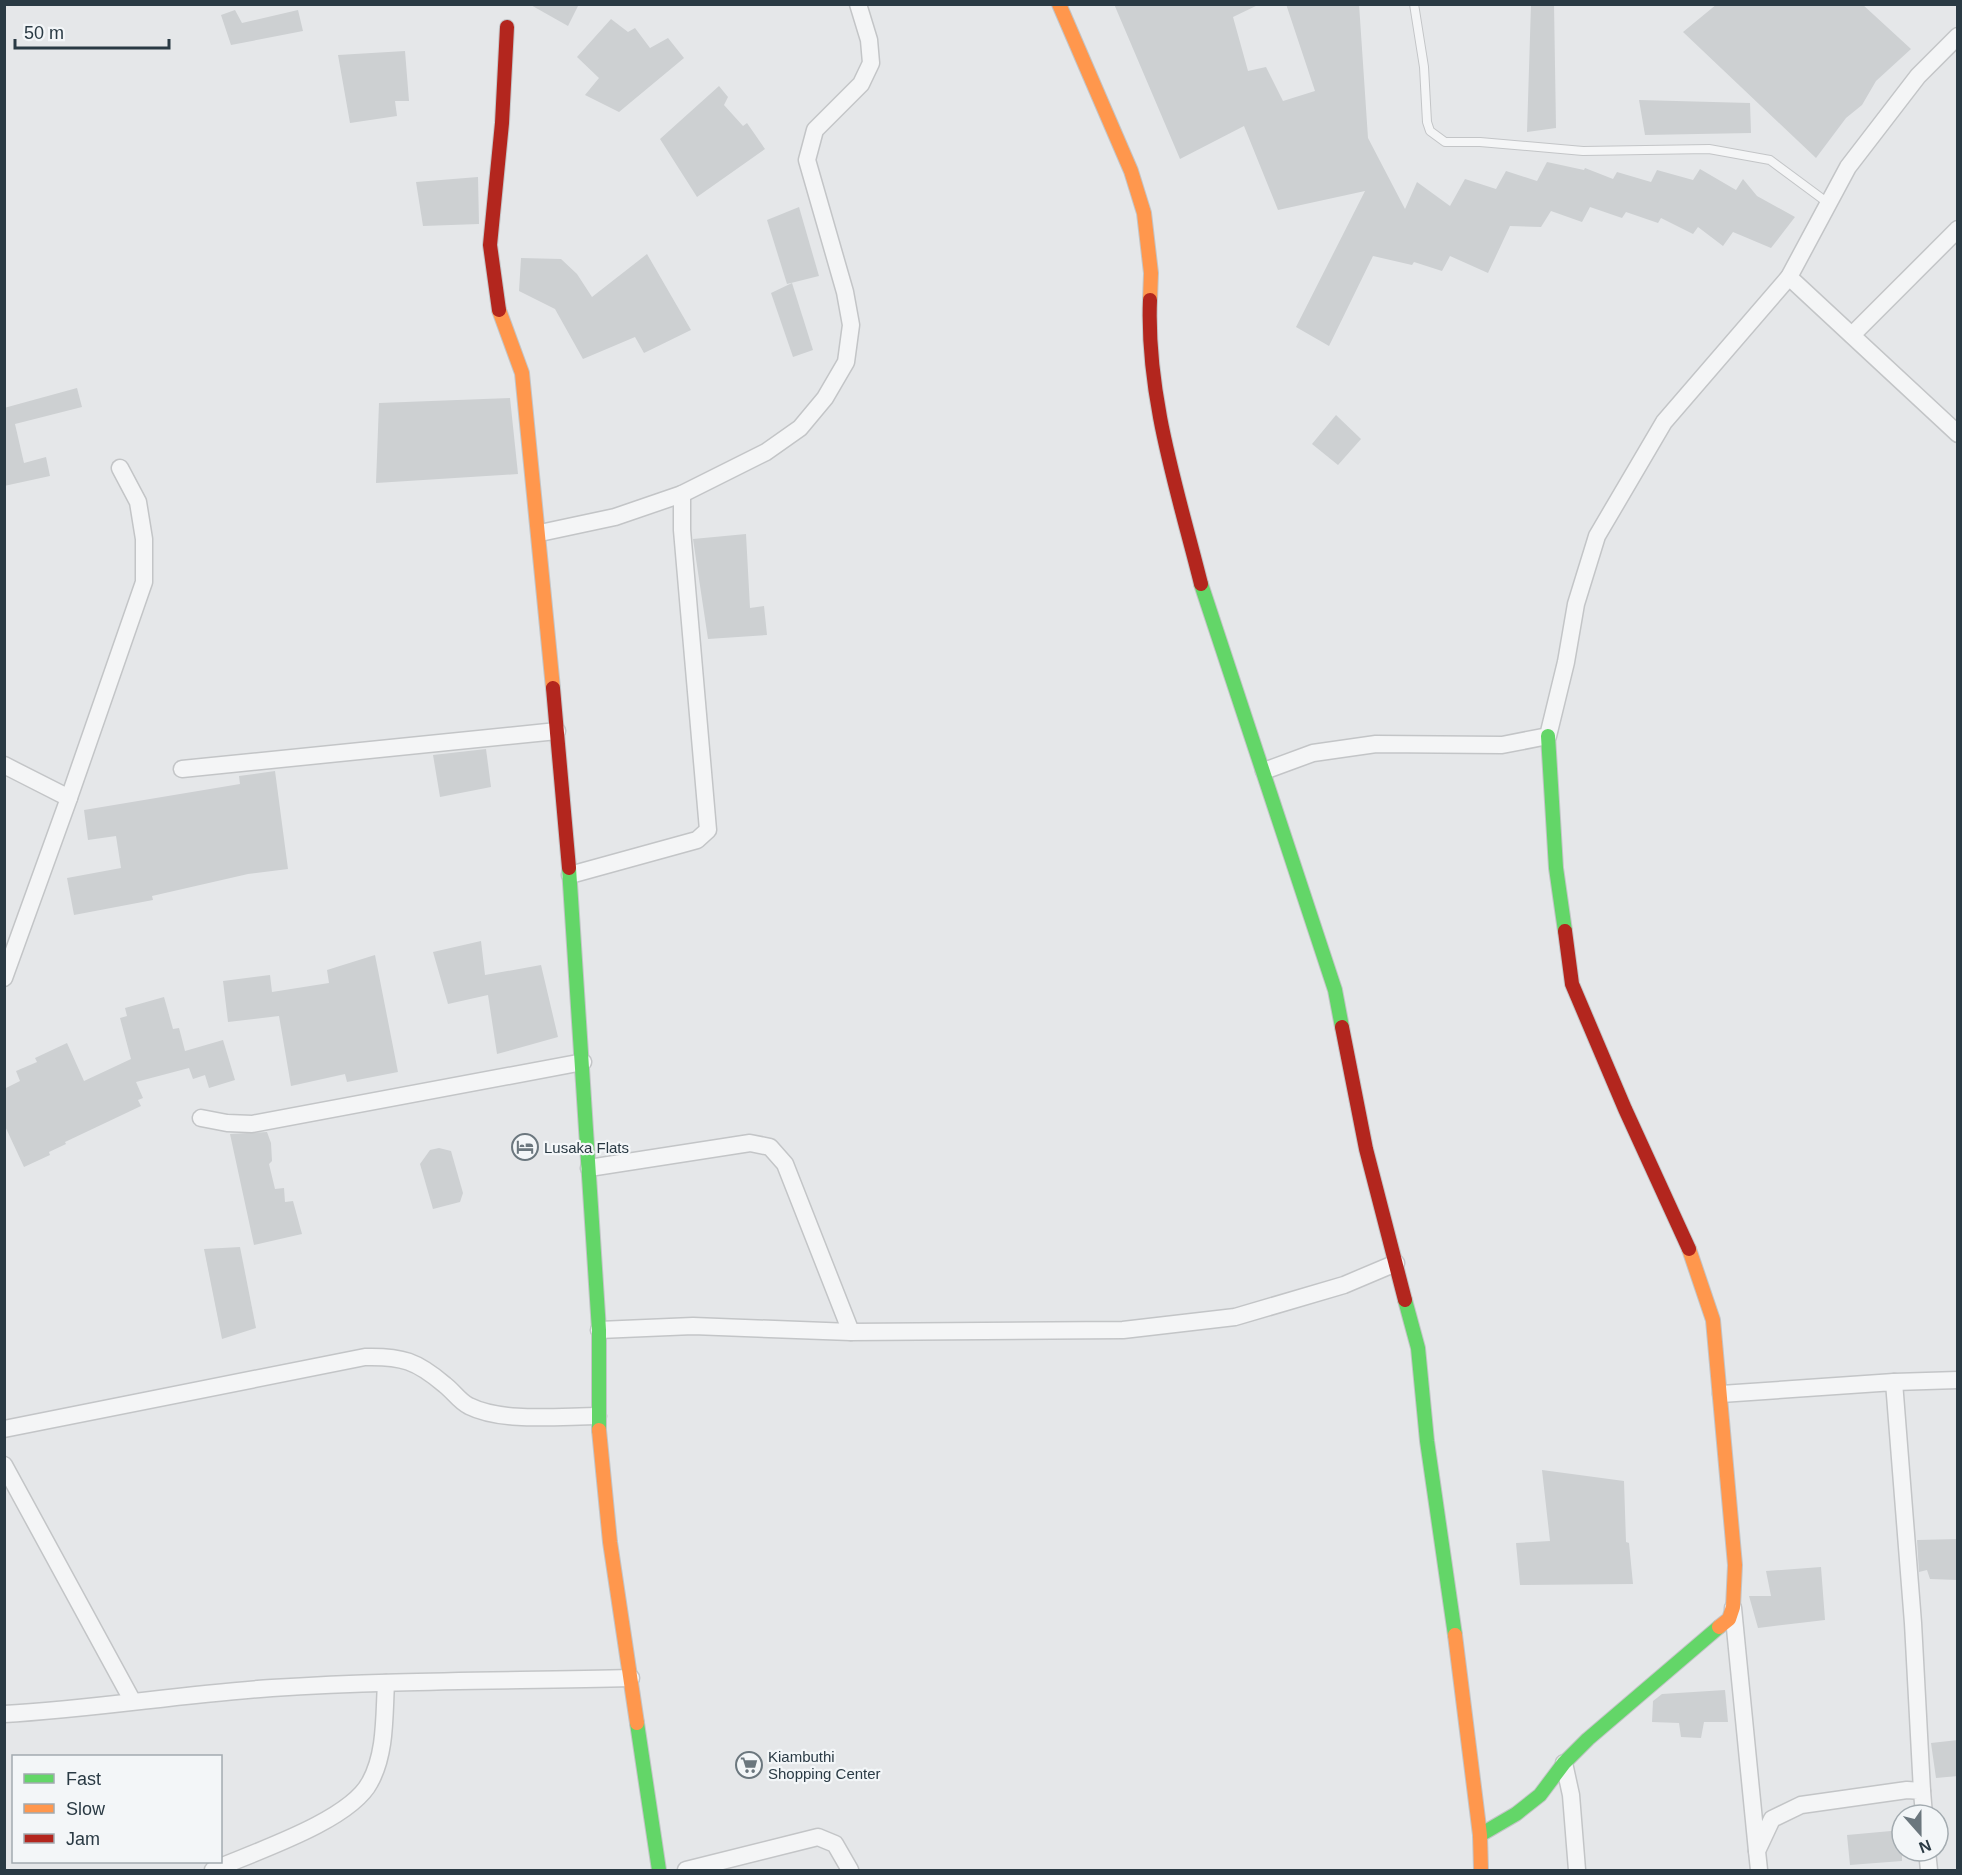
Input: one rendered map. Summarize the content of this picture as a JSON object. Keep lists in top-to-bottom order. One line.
{"places":{"hotel":["Lusaka Flats"],"supermarket":["Kiambuthi Shopping Center"]},"legend":["Fast","Slow","Jam"],"scale_bar":"50 m","north":"bottom"}
